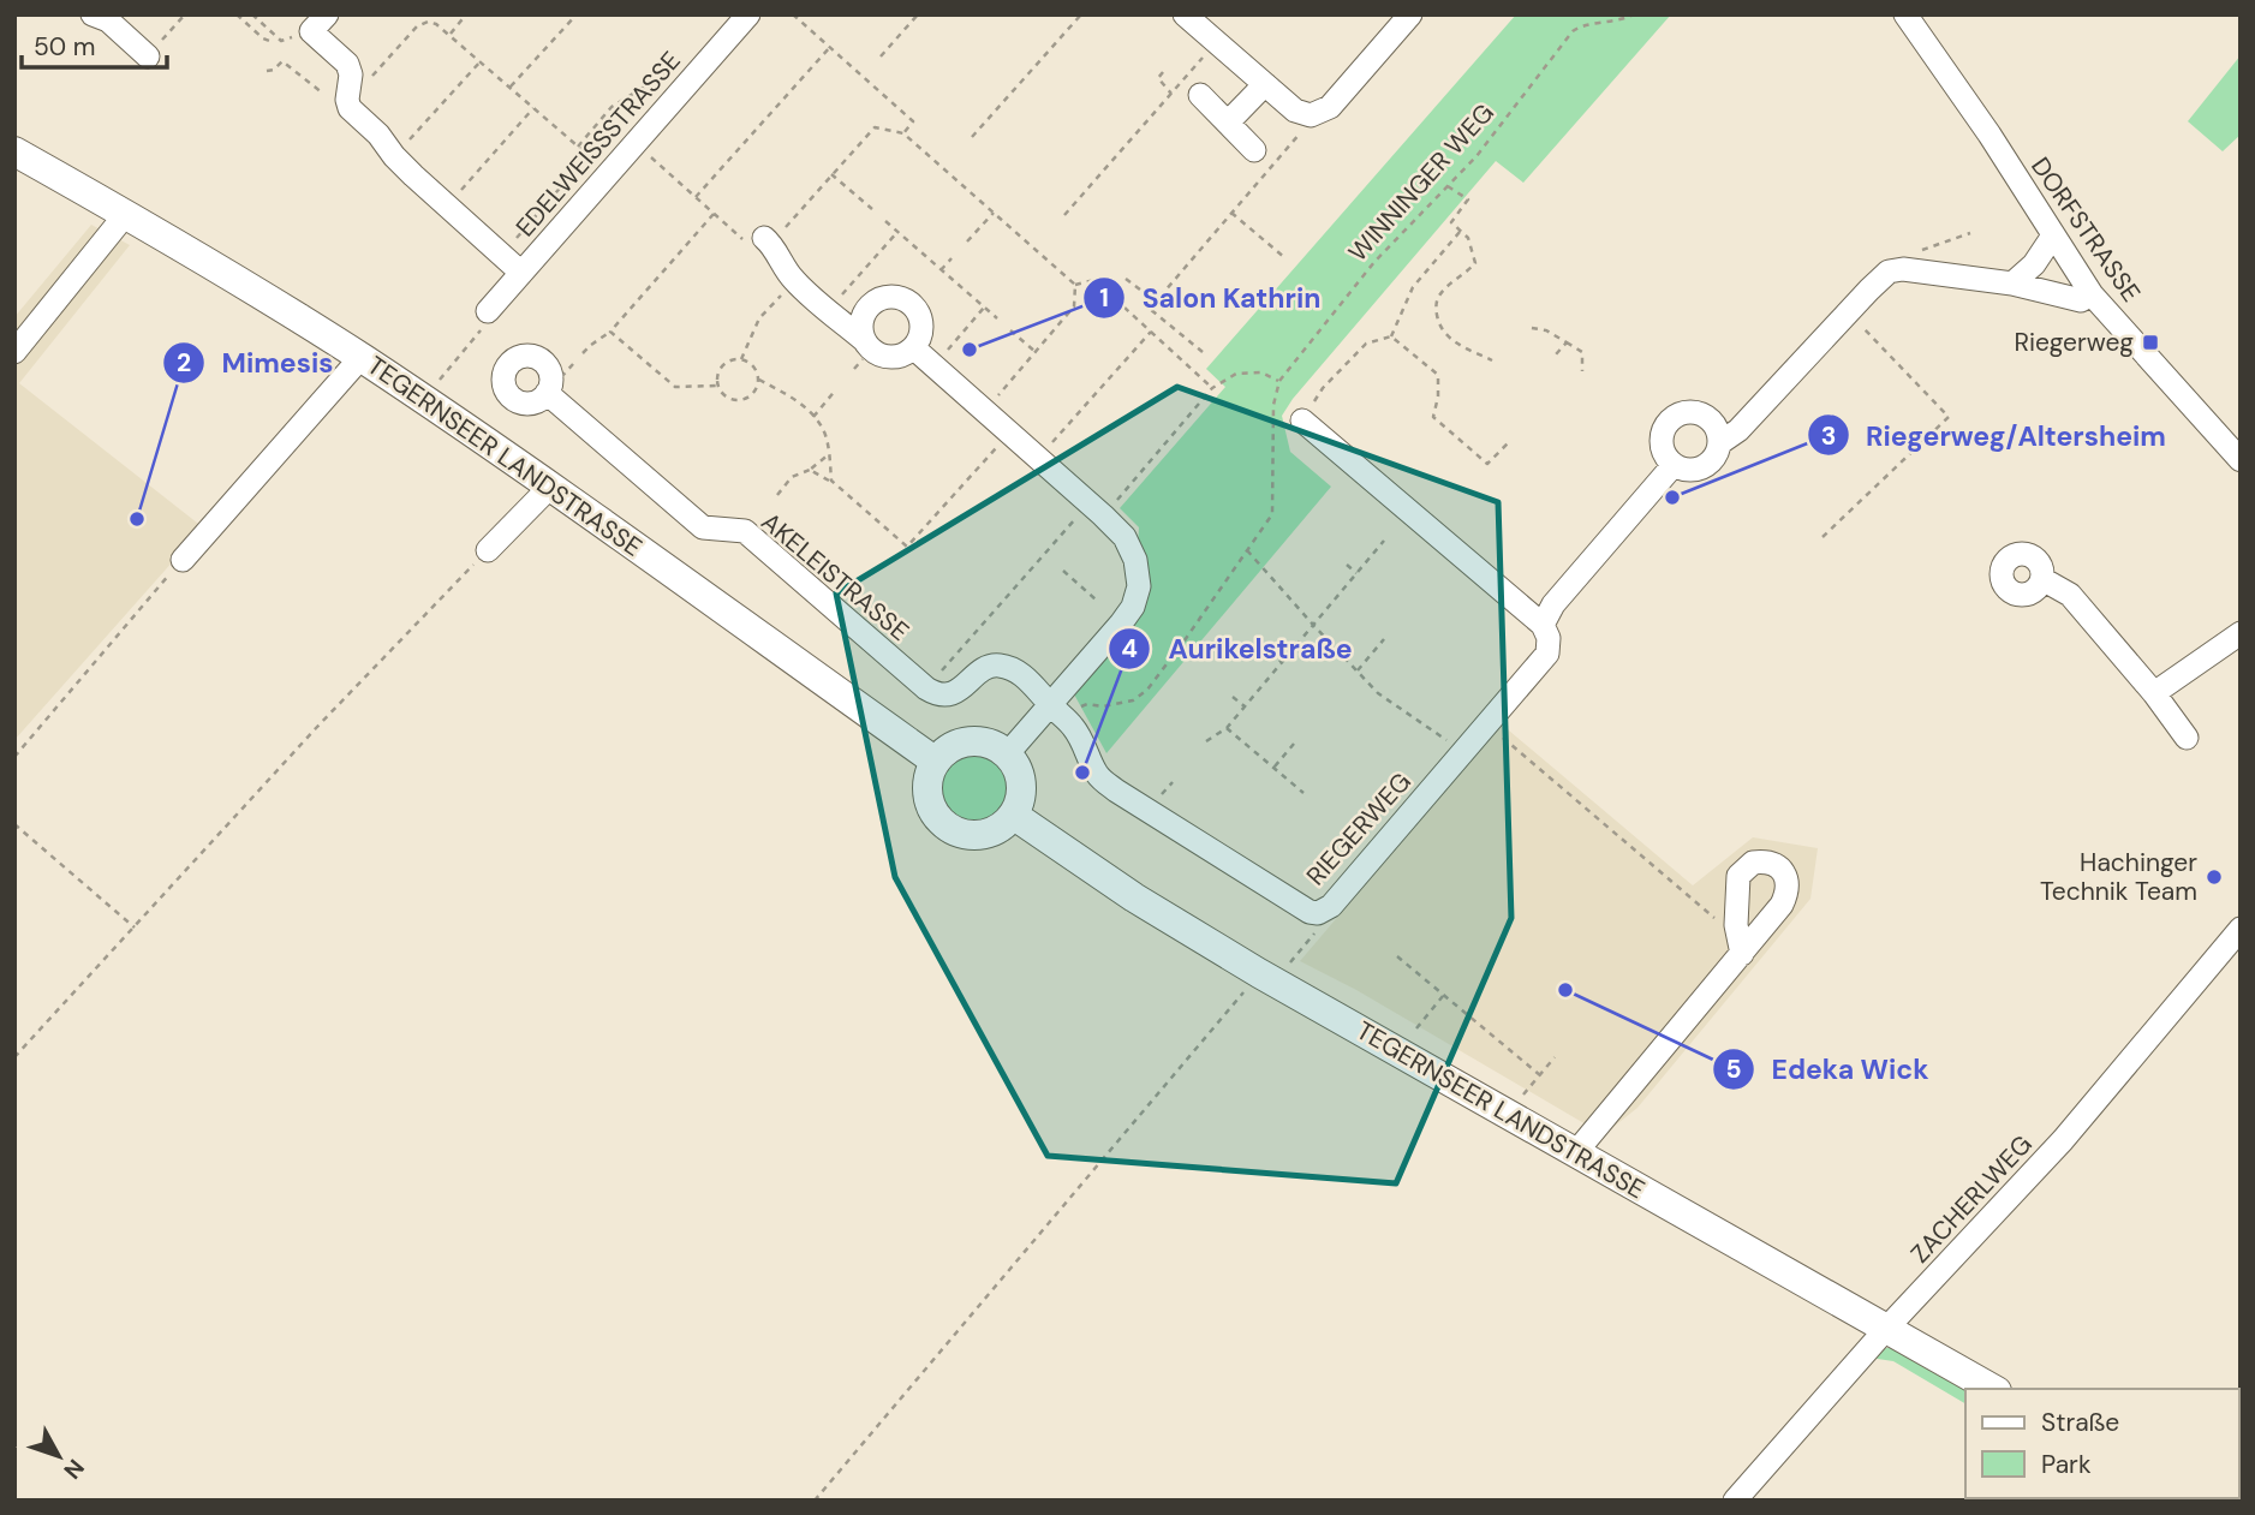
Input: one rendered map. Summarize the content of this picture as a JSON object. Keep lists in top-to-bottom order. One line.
{"streets":{"main road":["TEGERNSEER LANDSTRASSE"],"street":["EDELWEISSSTRASSE","DORFSTRASSE","AKELEISTRASSE","RIEGERWEG","ZACHERLWEG"],"path":["WINNINGER WEG"]},"crossings":[["TEGERNSEER LANDSTRASSE","ZACHERLWEG"]],"places":{"transit":["Riegerweg"],"other":["Salon Kathrin","Riegerweg/Altersheim","Mimesis","Aurikelstraße","Hachinger Technik Team","Edeka Wick"]},"legend":["Straße","Park"],"scale_bar":"50 m","north":"bottom right"}
